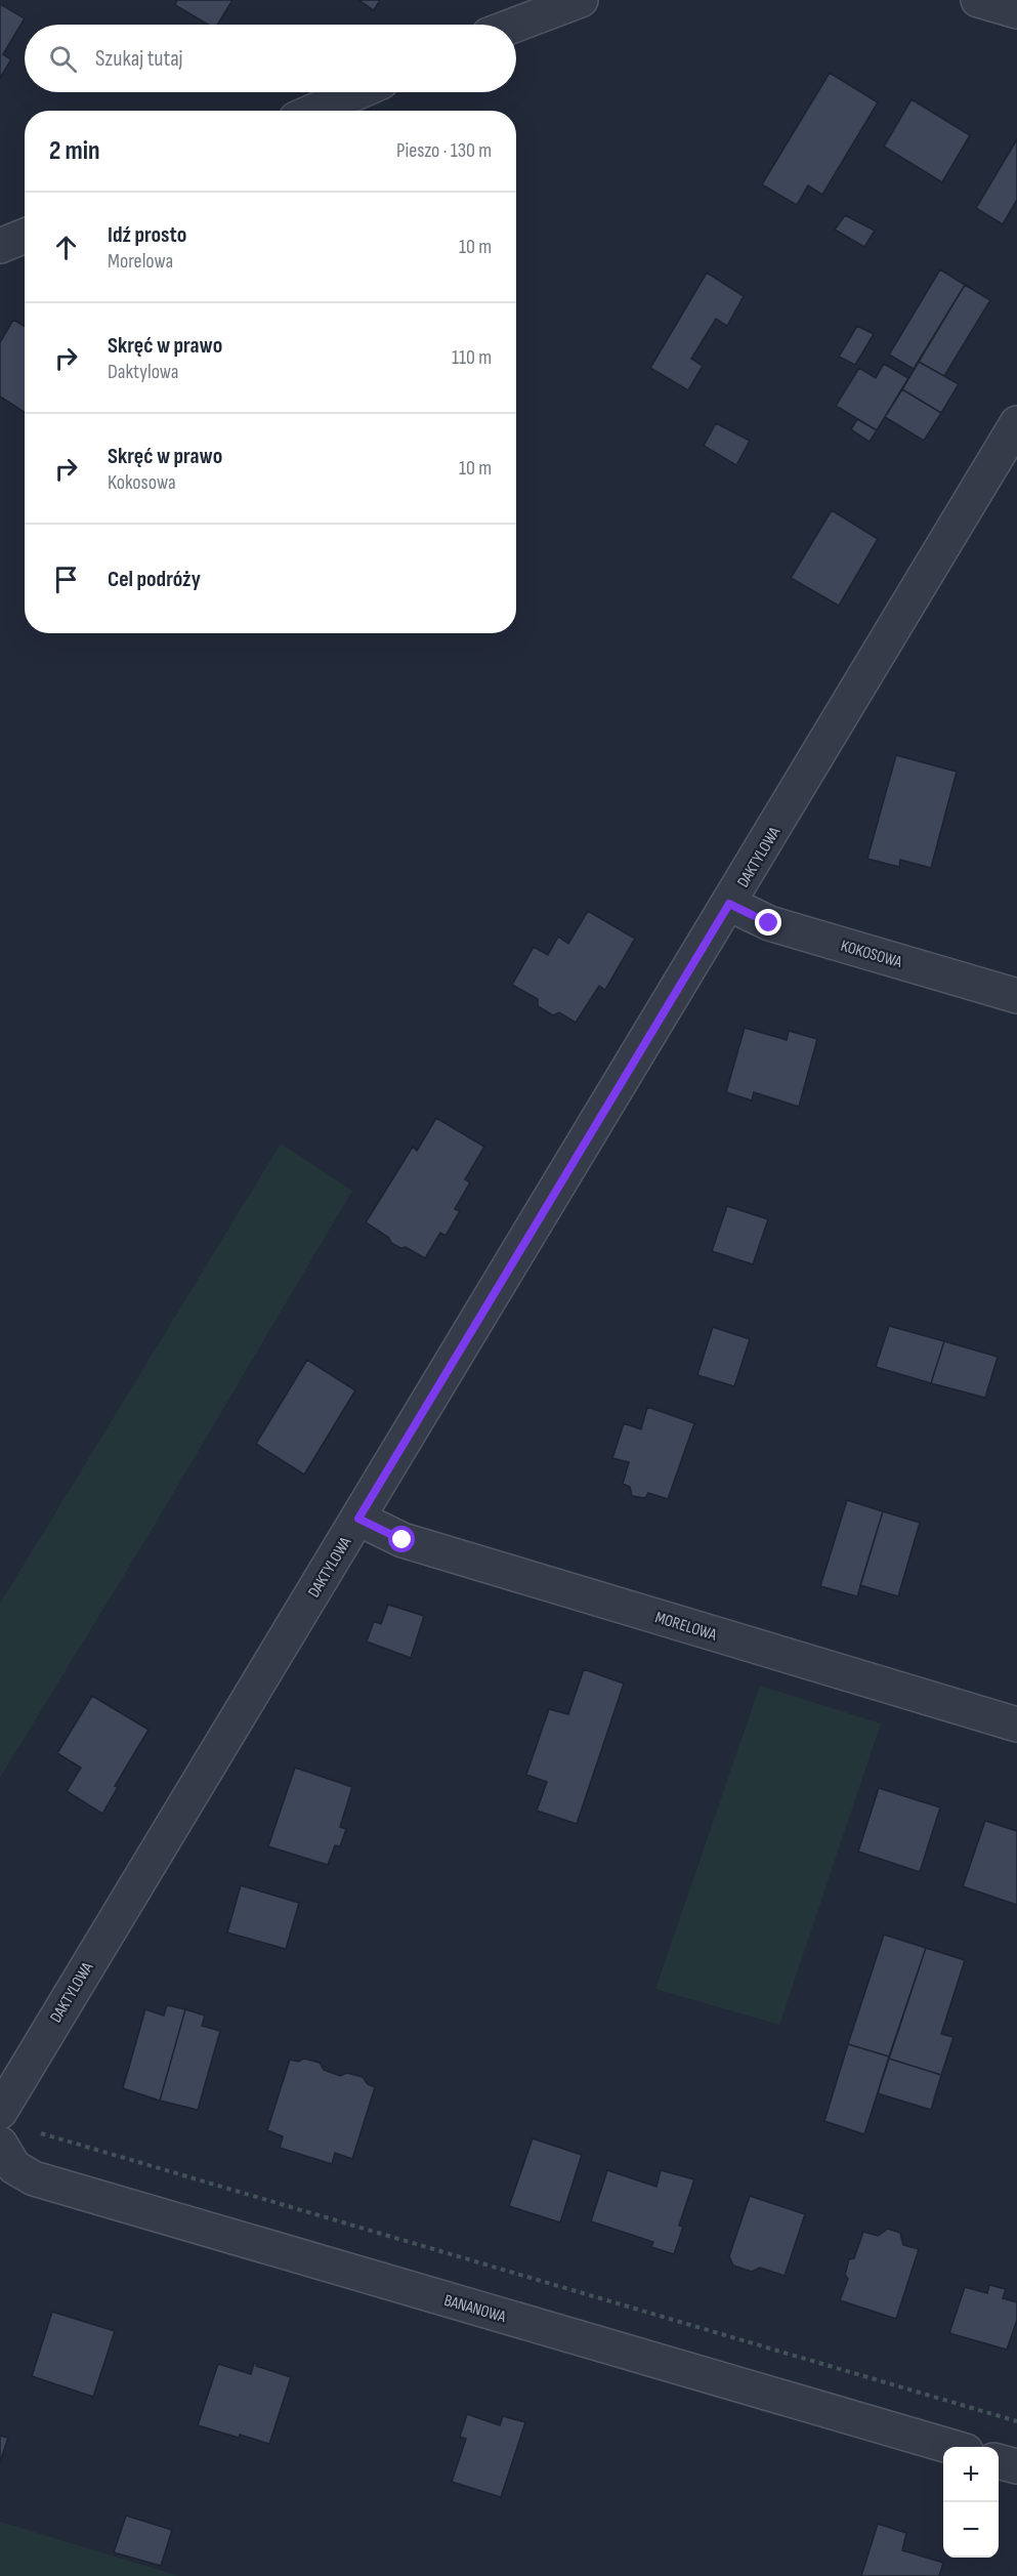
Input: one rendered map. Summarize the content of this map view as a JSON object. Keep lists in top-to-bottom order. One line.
{"streets":{"street":["DAKTYLOWA","KOKOSOWA","MORELOWA","BANANOWA"]},"crossings":[["DAKTYLOWA","KOKOSOWA"],["DAKTYLOWA","MORELOWA"]],"page":{"search":"Szukaj tutaj","heading":["2 min","Pieszo · 130 m"],"list":[["Idź prosto","Morelowa","10 m"],["Skręć w prawo","Daktylowa","110 m"],["Skręć w prawo","Kokosowa","10 m"],"Cel podróży"],"map_buttons":["+","−"]}}
